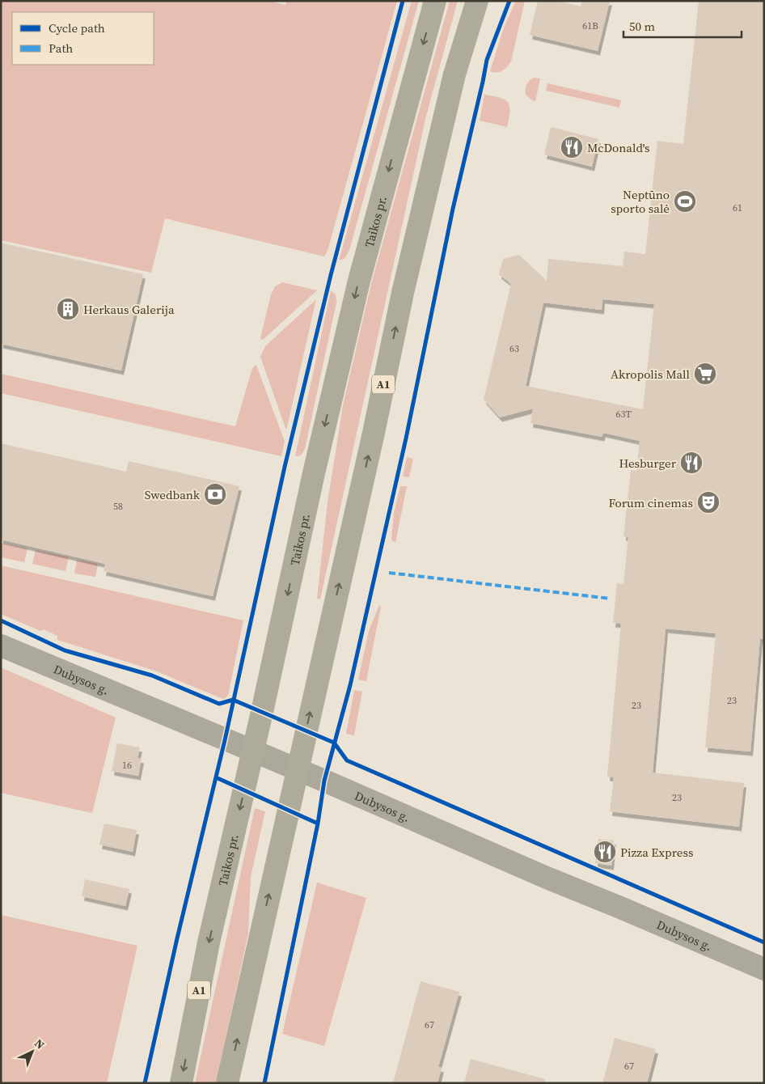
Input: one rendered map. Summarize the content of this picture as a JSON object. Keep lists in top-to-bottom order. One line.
{"streets":{"main road":["Taikos pr.","A1"],"street":["Dubysos g."]},"crossings":[["Taikos pr.","Dubysos g."],["A1","Dubysos g."]],"places":{"restaurant":["McDonald's","Hesburger","Pizza Express"],"sports":["Neptūno sporto salė"],"building":["Herkaus Galerija"],"supermarket":["Akropolis Mall"],"bank":["Swedbank"],"theatre":["Forum cinemas"]},"house_numbers":["61B","61","63","63T","58","23","23","16","23","67","67"],"legend":["Cycle path","Path"],"scale_bar":"50 m","north":"top right"}
